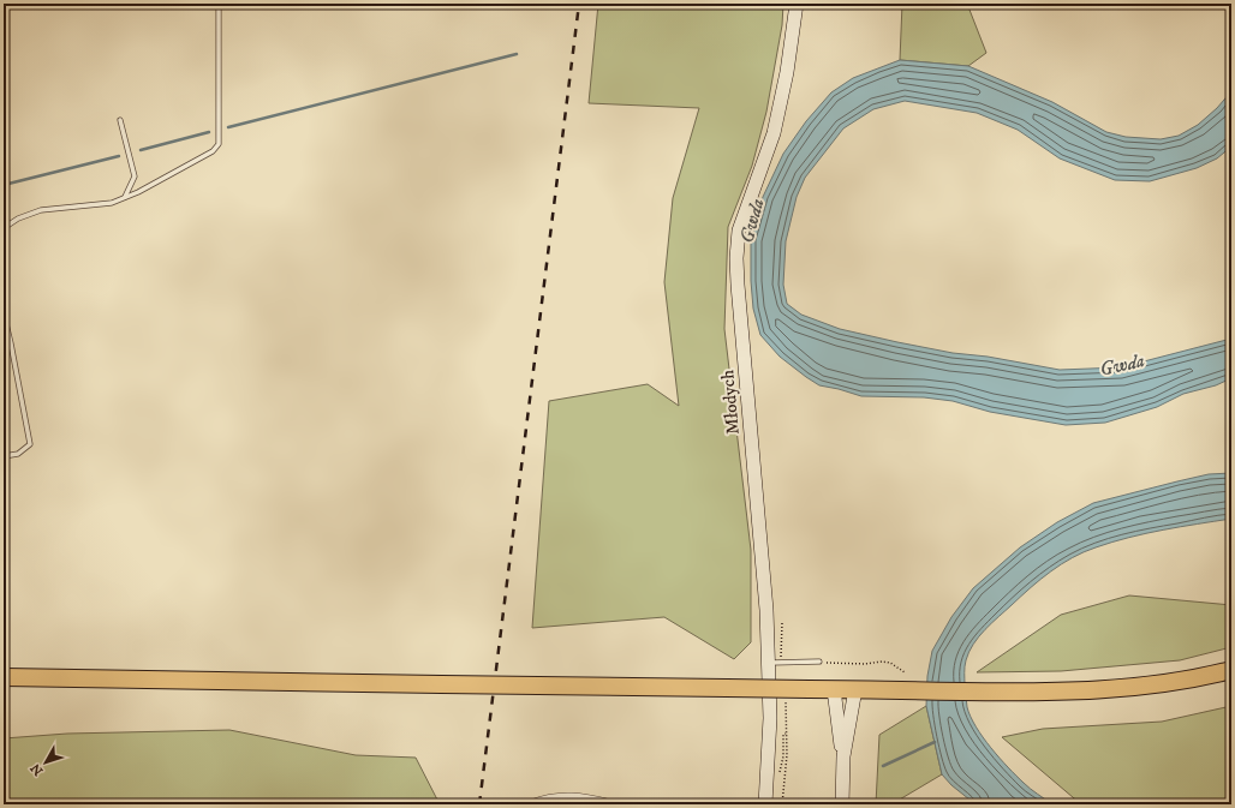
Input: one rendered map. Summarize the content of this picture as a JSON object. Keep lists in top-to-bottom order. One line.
{"streets":{"street":["Młodych"]},"water":["Gwda"],"north":"bottom left"}
